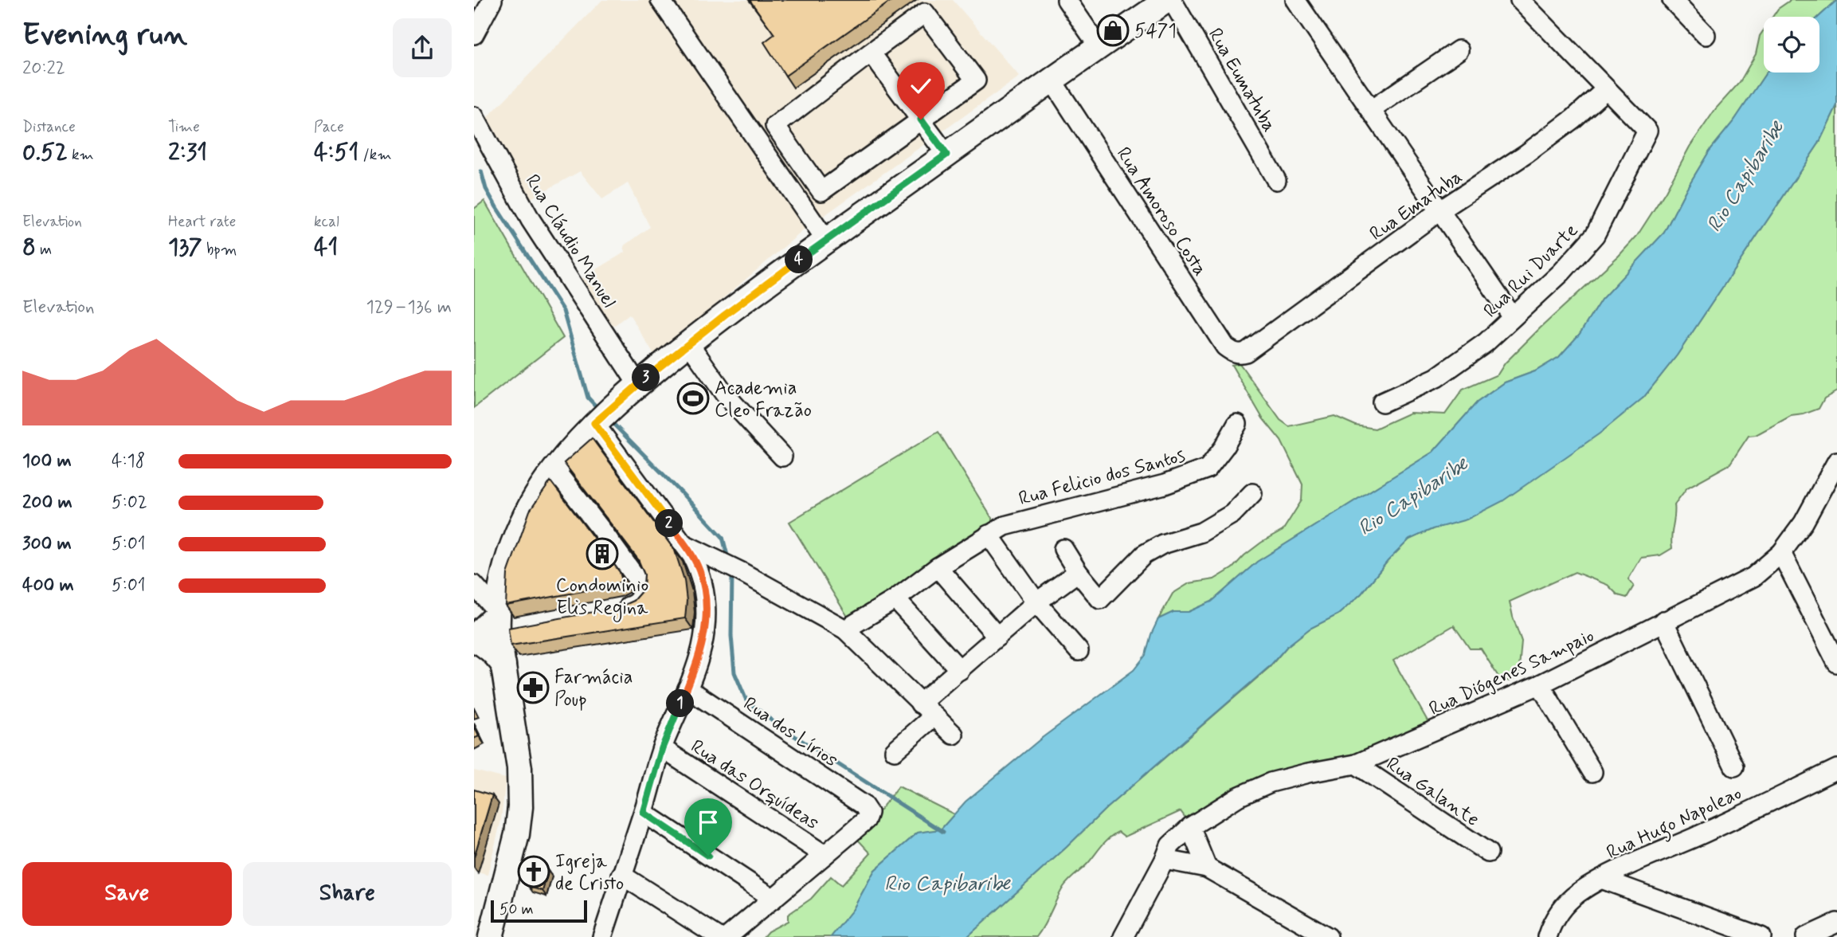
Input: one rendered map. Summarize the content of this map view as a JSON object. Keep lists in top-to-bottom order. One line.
{"streets":{"street":["Rua Eumatuba","Rua Ematuba","Rua Amoroso Costa","Rua Cláudio Manuel","Rua Rui Duarte","Rua Felicio dos Santos","Rua Diógenes Sampaio","Rua dos Lírios","Rua das Orquídeas","Rua Galante","Rua Hugo Napoleao"]},"crossings":[["Rua Ematuba","Rua Amoroso Costa"],["Rua Ematuba","Rua Rui Duarte"],["Rua Diógenes Sampaio","Rua Galante"],["Rua dos Lírios","Rua das Orquídeas"]],"water":["Rio Capibaribe"],"places":{"shop":["5471"],"sports":["Academia Cleo Frazão"],"building":["Condominio Elis Regina"],"pharmacy":["Farmácia Poup"],"church":["Igreja de Cristo"]},"scale_bar":"50 m","page":{"heading":["Evening run","20:22"],"stats":[["Distance","0.52 km"],["Time","2:31"],["Pace","4:51 /km"],["Elevation","8 m"],["Heart rate","137 bpm"],["kcal","41"]],"pins":["4","3","2","1"],"chart":["Elevation","129–136 m"],"list":[{"name":"100 m","note":"4:18"},{"name":"200 m","note":"5:02"},{"name":"300 m","note":"5:01"},{"name":"400 m","note":"5:01"}],"buttons":["Save","Share"],"scale":"50 m"}}
